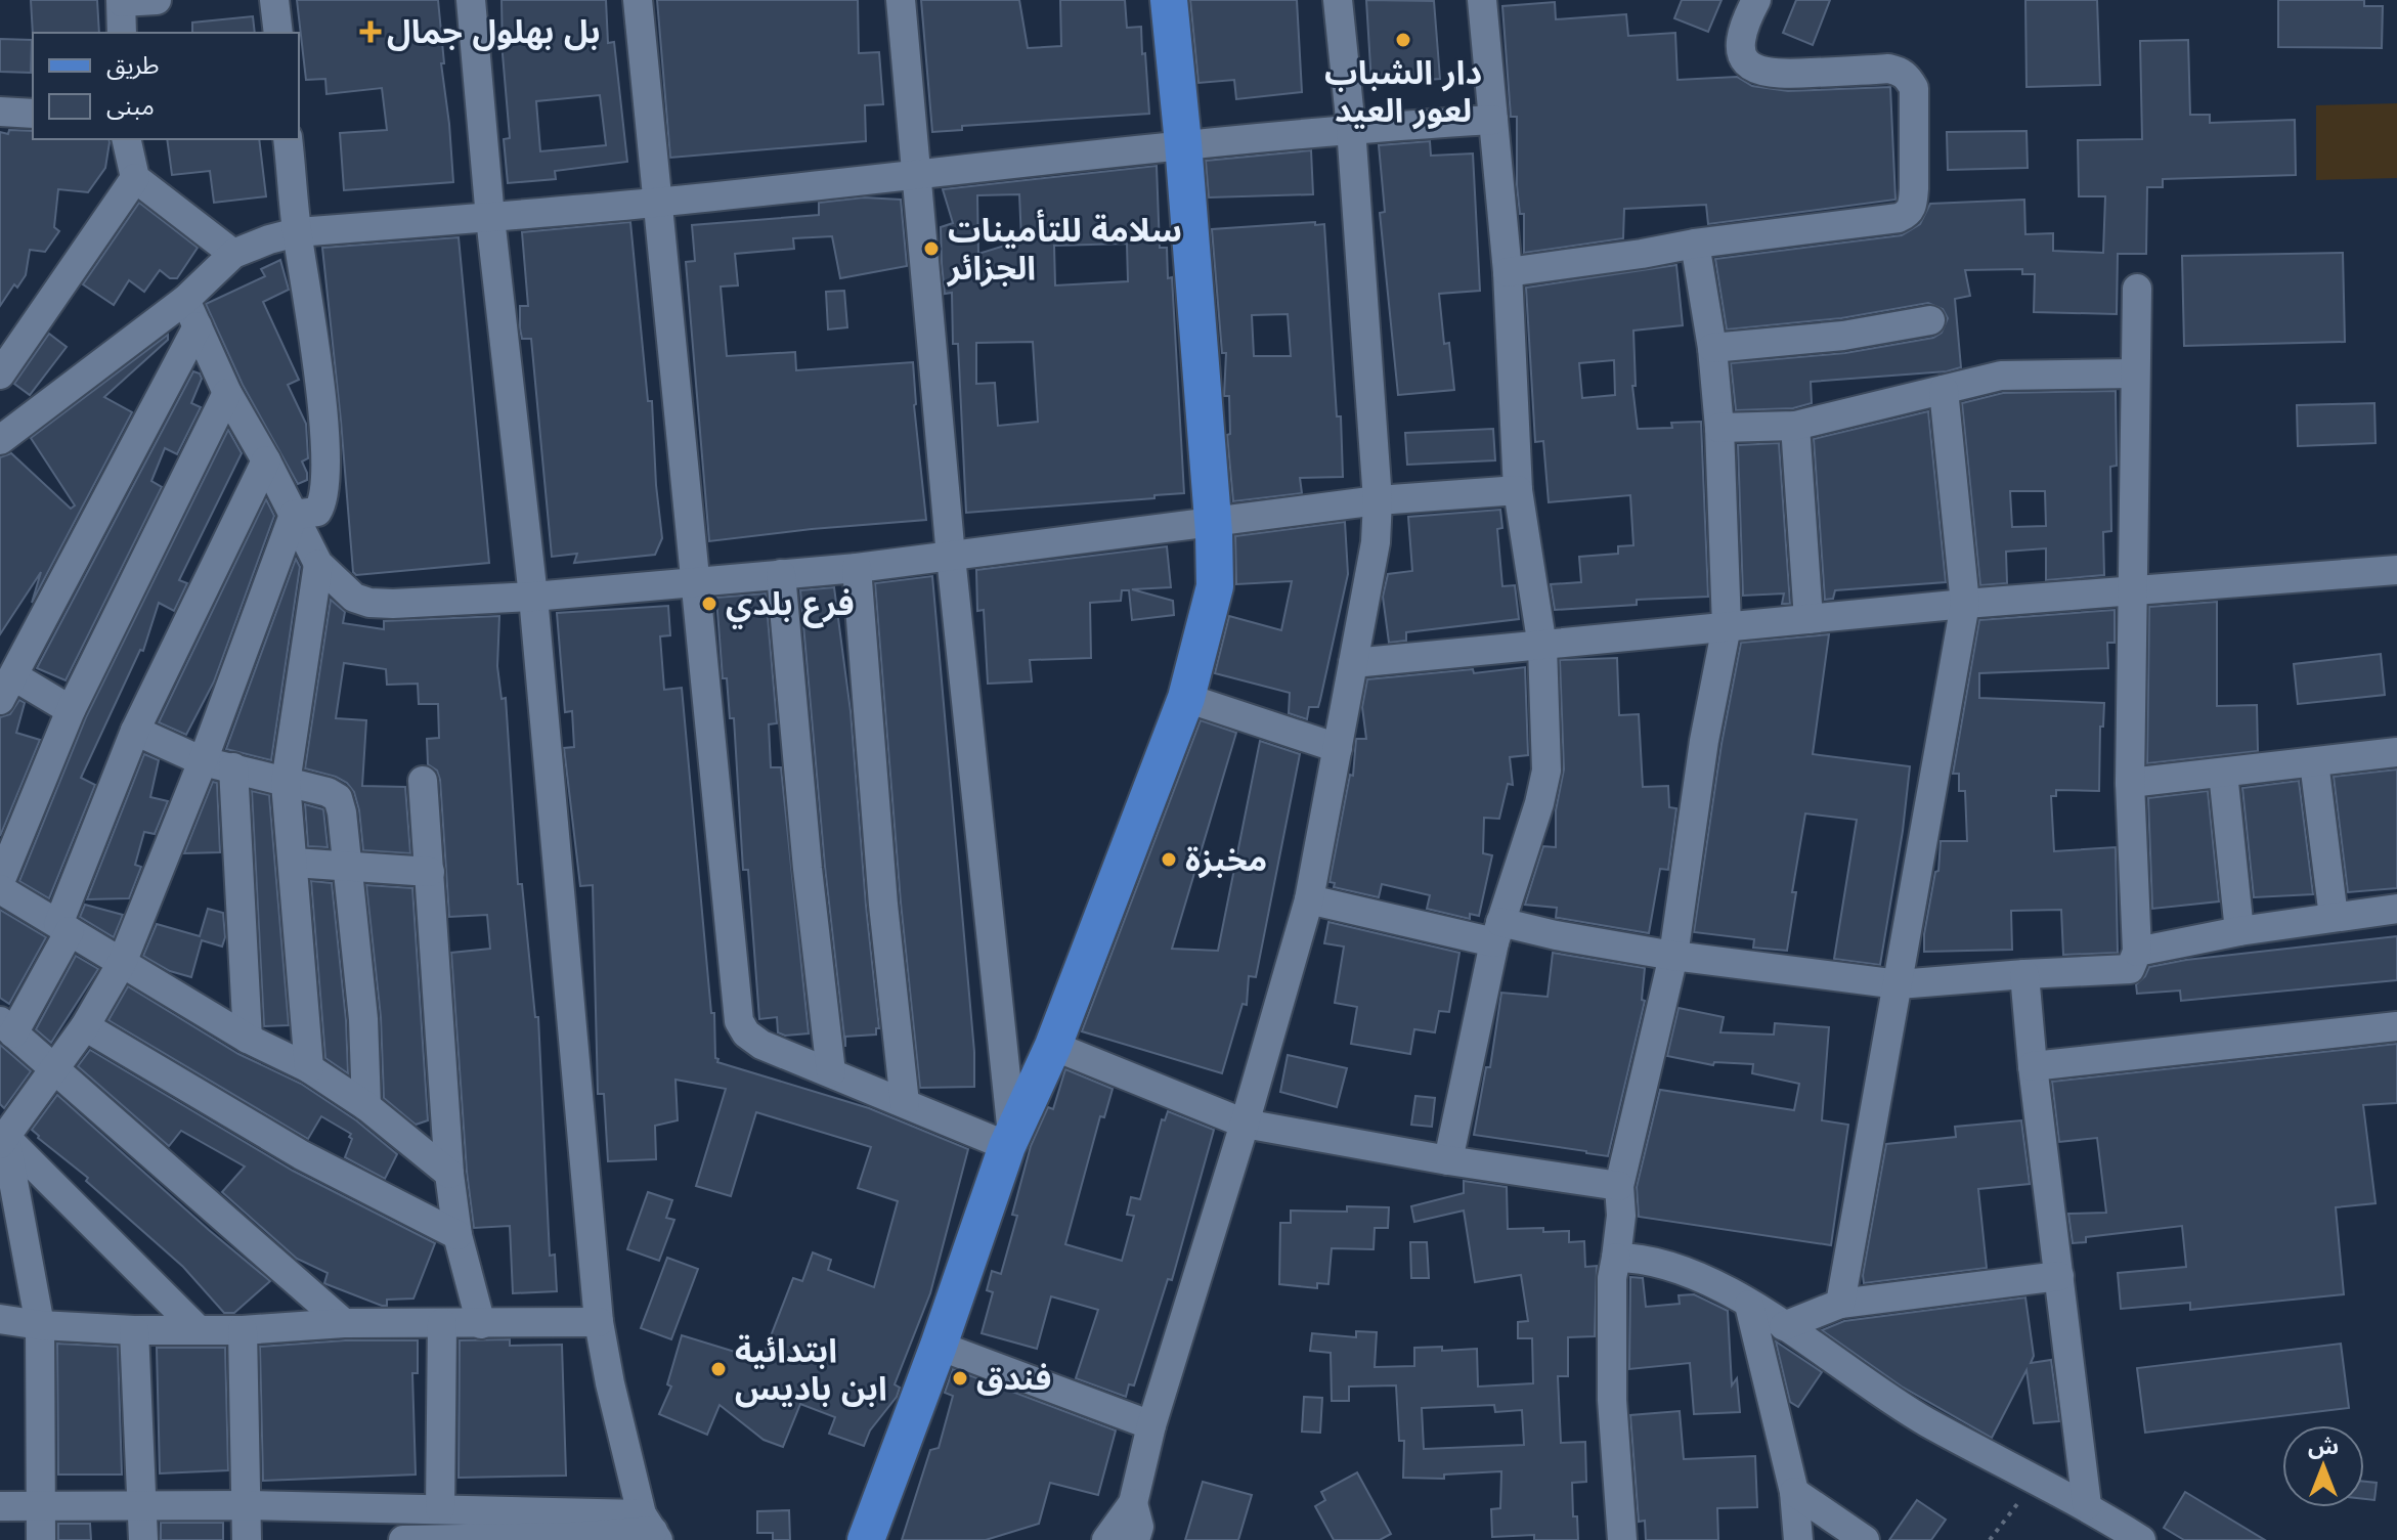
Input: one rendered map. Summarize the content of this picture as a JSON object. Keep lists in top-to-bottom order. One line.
{"places":{"health":["بل بهلول جمال"],"other":["دار الشباب لعور العيد","سلامة للتأمينات الجزائر","فرع بلدي","مخبزة","ابتدائية ابن باديس","فندق"]},"legend":["طريق","مبنى"],"north":"top"}
